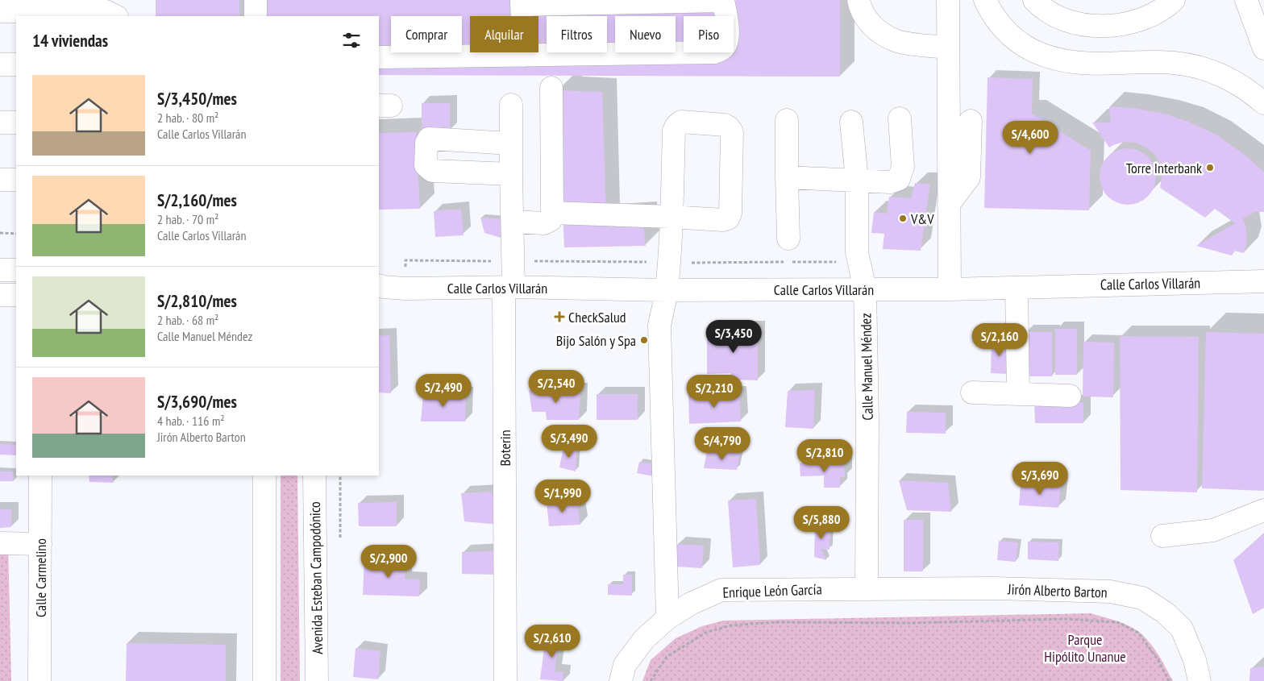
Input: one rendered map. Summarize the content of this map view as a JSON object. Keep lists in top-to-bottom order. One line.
{"streets":{"main road":["Calle Carlos Villarán","Calle Manuel Méndez","Boterin","Calle Carmelino","Avenida Esteban Campodónico","Enrique León García","Jirón Alberto Barton"]},"crossings":[["Calle Carlos Villarán","Calle Manuel Méndez"],["Calle Carlos Villarán","Boterin"],["Calle Manuel Méndez","Enrique León García"],["Calle Manuel Méndez","Jirón Alberto Barton"],["Enrique León García","Jirón Alberto Barton"]],"parks":["Parque Hipólito Unanue"],"places":{"other":["Torre Interbank","V&V","Bijo Salón y Spa"],"health":["CheckSalud"]},"page":{"chip":["Comprar","Alquilar","Filtros","Nuevo","Piso"],"heading":"14 viviendas","list":[{"name":"S/3,450/mes","note":"2 hab. · 80 m² · Calle Carlos Villarán"},{"name":"S/2,160/mes","note":"2 hab. · 70 m² · Calle Carlos Villarán"},{"name":"S/2,810/mes","note":"2 hab. · 68 m² · Calle Manuel Méndez"},{"name":"S/3,690/mes","note":"4 hab. · 116 m² · Jirón Alberto Barton"}],"price":["S/4,600","S/3,450","S/2,160","S/2,540","S/2,490","S/2,210","S/3,490","S/4,790","S/2,810","S/3,690","S/1,990","S/5,880","S/2,900","S/2,610"]}}
